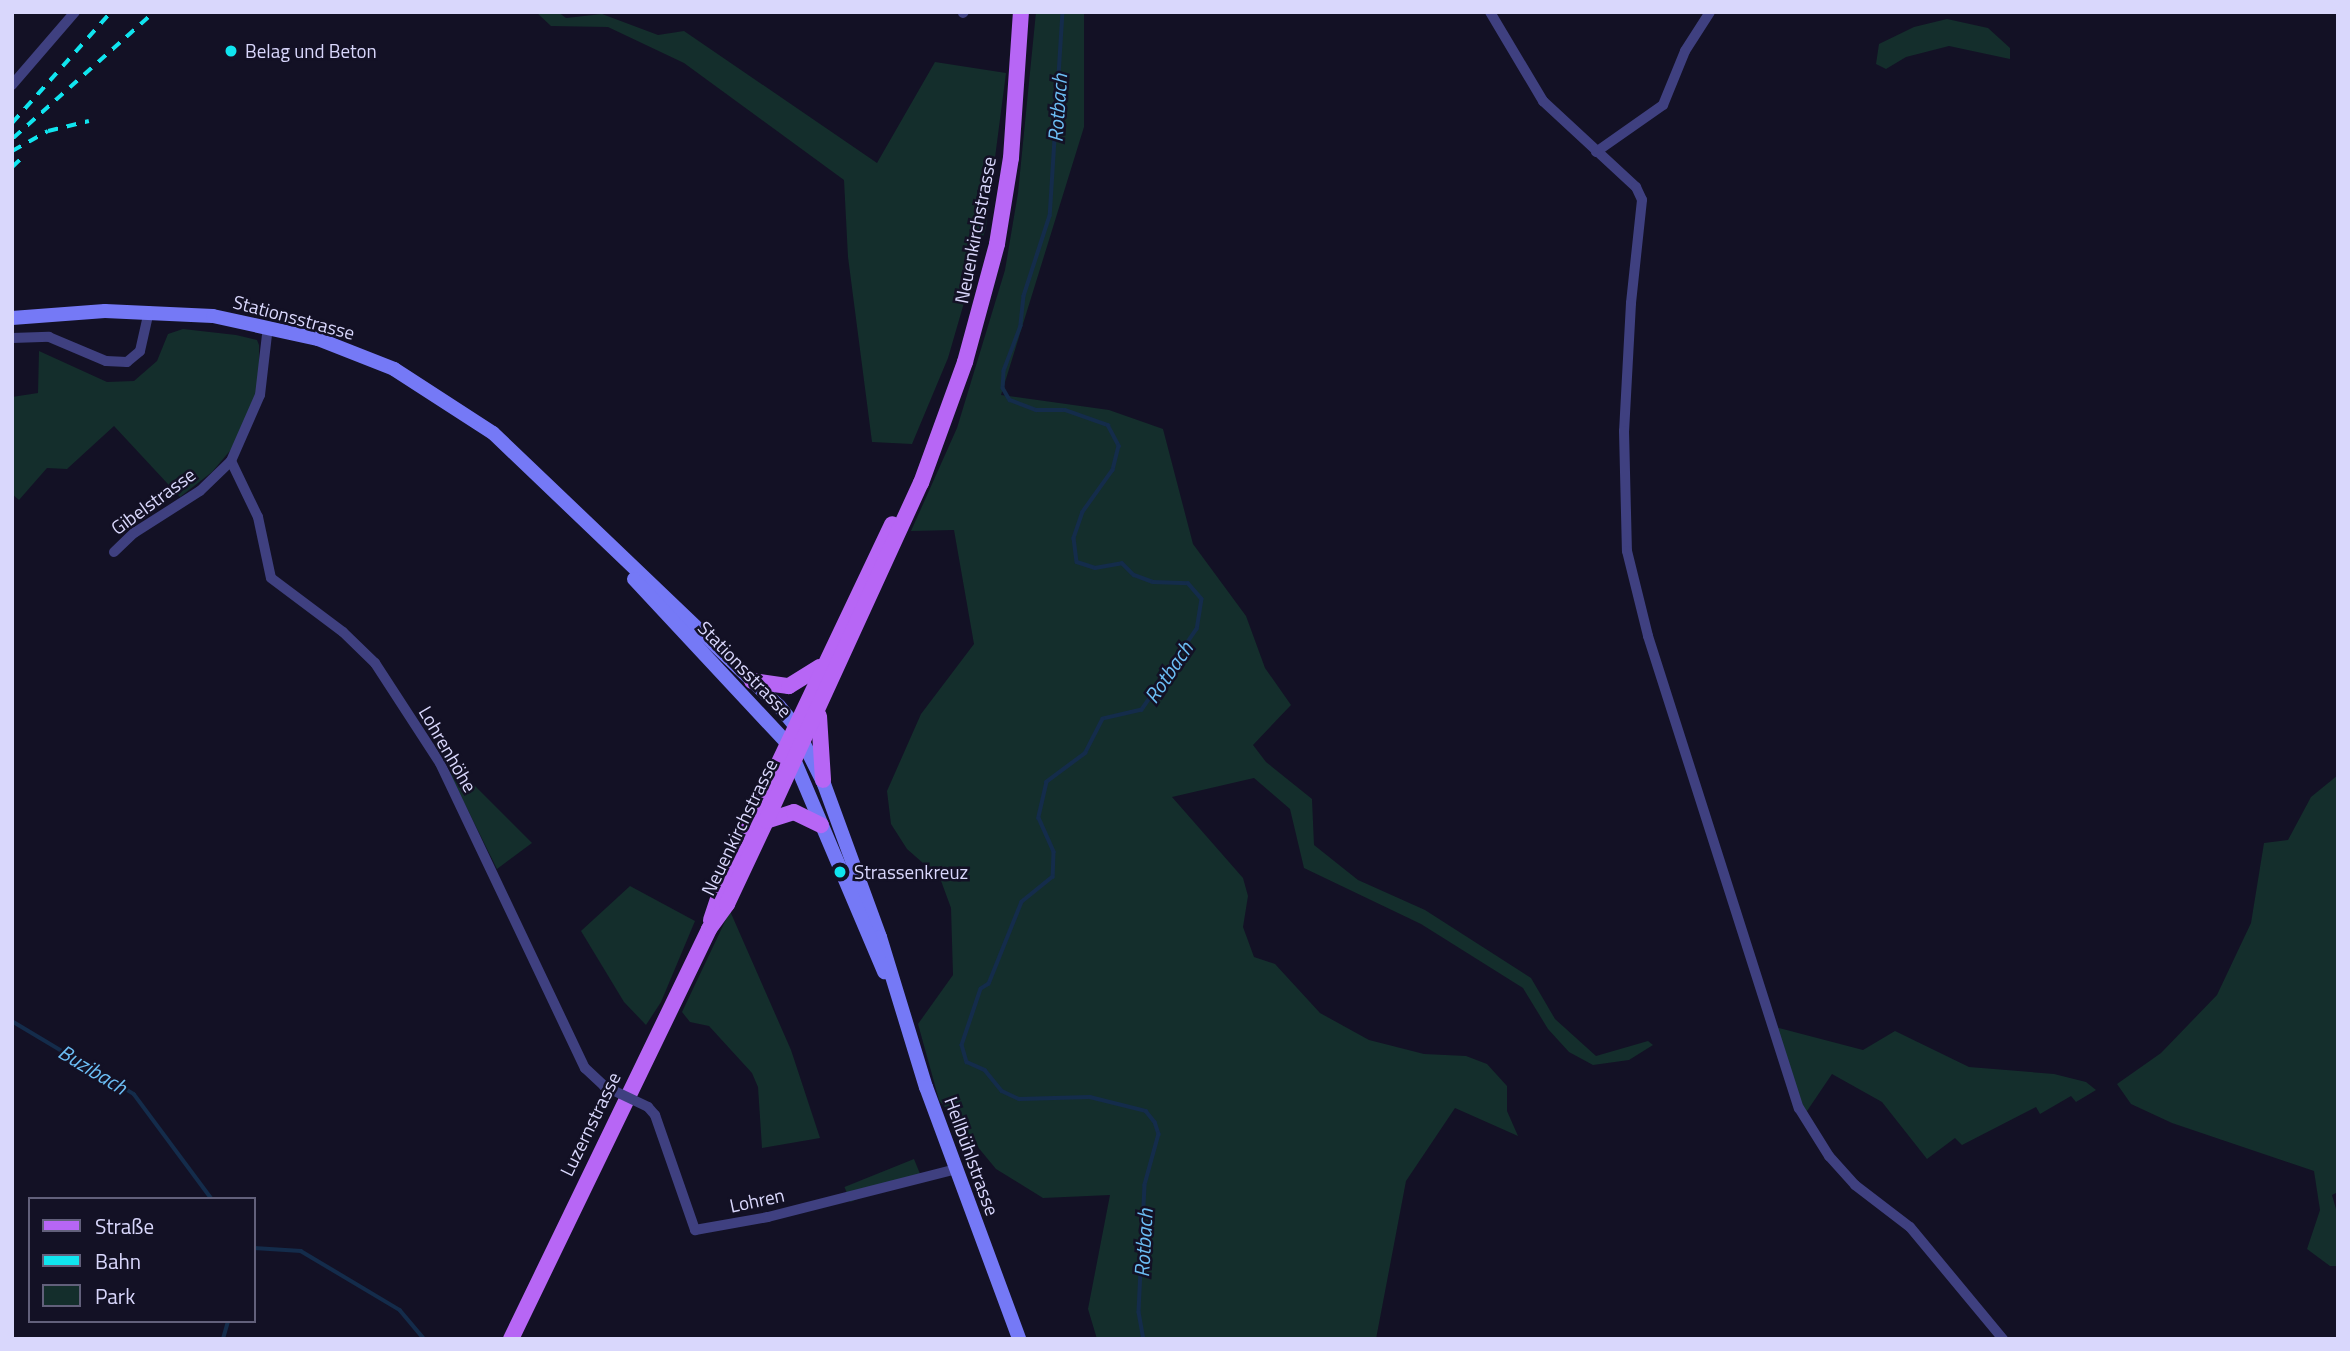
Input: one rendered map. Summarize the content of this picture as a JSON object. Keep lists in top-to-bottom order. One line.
{"streets":{"main road":["Neuenkirchstrasse","Stationsstrasse","Luzernstrasse","Hellbühlstrasse"],"street":["Gibelstrasse","Lohrenhöhe","Lohren"]},"crossings":[["Neuenkirchstrasse","Stationsstrasse"],["Neuenkirchstrasse","Luzernstrasse"],["Neuenkirchstrasse","Hellbühlstrasse"],["Stationsstrasse","Gibelstrasse"],["Stationsstrasse","Hellbühlstrasse"],["Gibelstrasse","Lohrenhöhe"],["Lohrenhöhe","Lohren"],["Hellbühlstrasse","Lohren"]],"water":["Rotbach","Buzibach"],"places":["Belag und Beton","Strassenkreuz"],"legend":["Straße","Bahn","Park"]}
